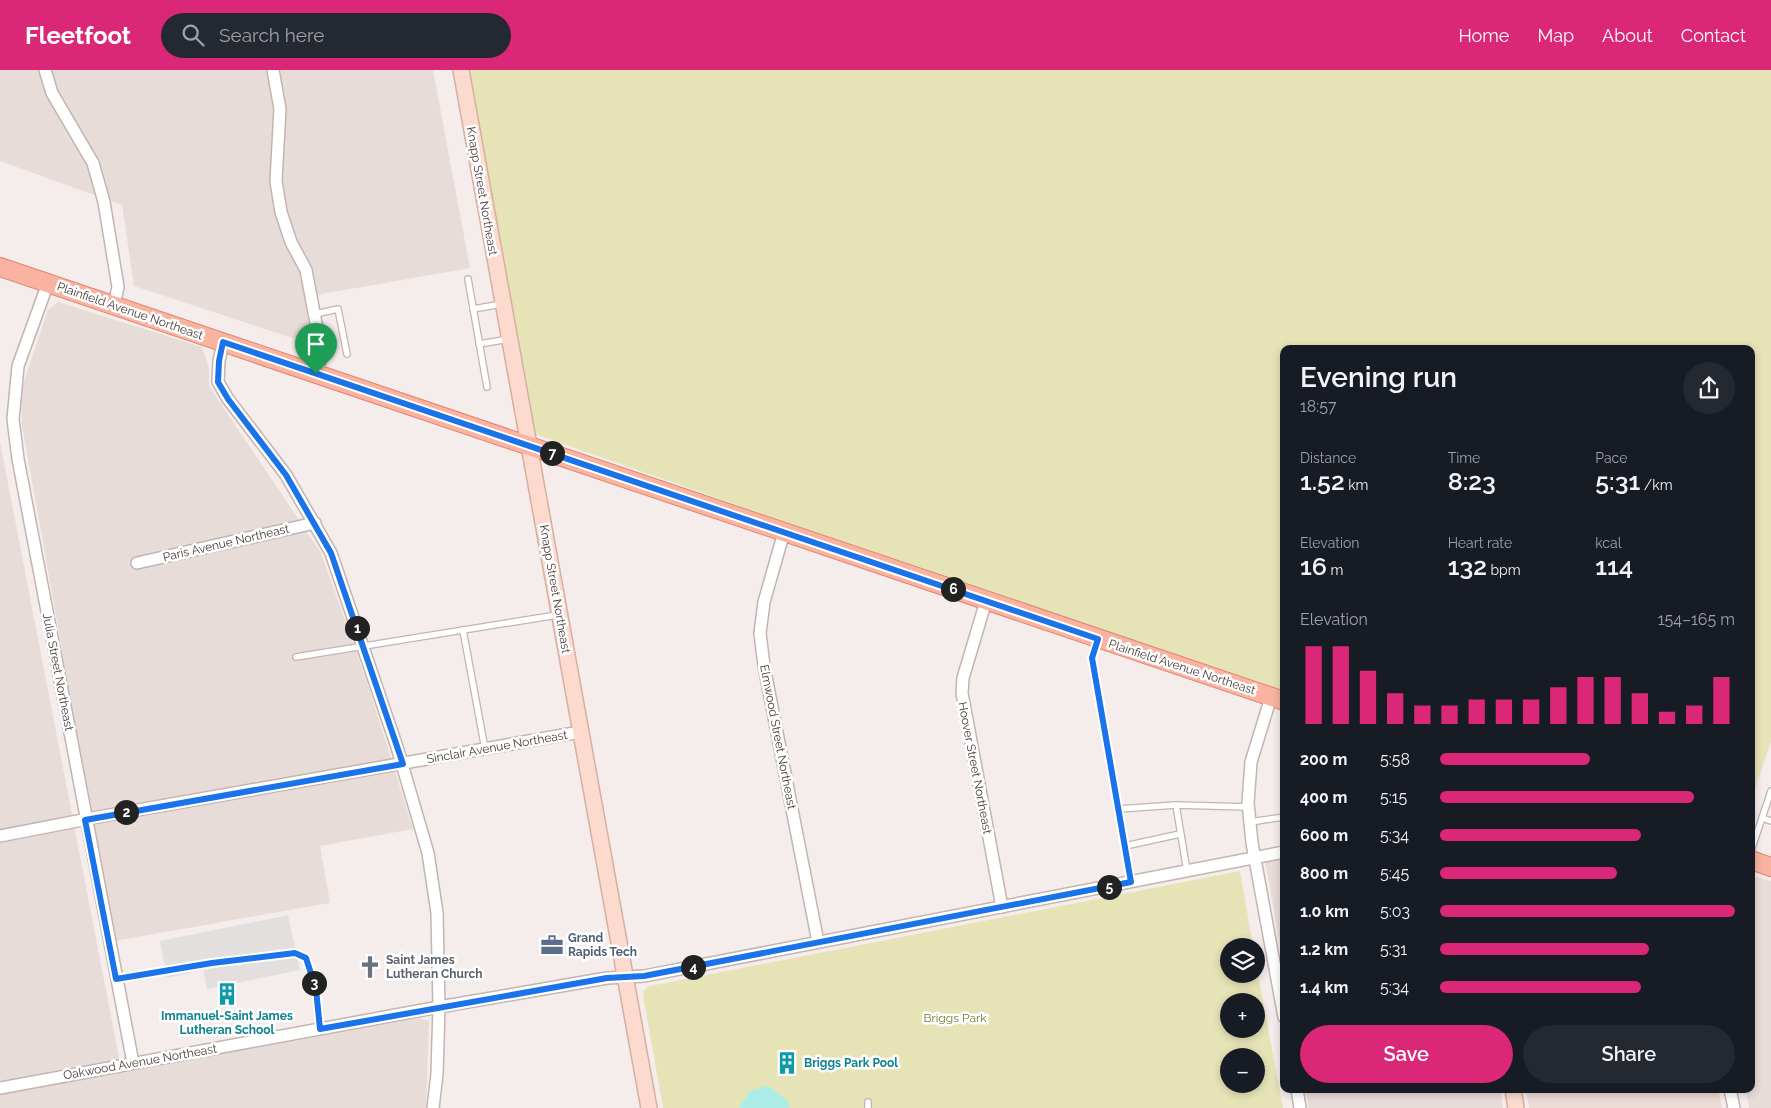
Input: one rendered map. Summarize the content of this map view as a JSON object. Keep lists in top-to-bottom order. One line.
{"streets":{"main road":["Plainfield Avenue Northeast"],"street":["Knapp Street Northeast","Paris Avenue Northeast","Julia Street Northeast","Elmwood Street Northeast","Sinclair Avenue Northeast","Hoover Street Northeast","Oakwood Avenue Northeast"]},"crossings":[["Knapp Street Northeast","Plainfield Avenue Northeast"],["Knapp Street Northeast","Sinclair Avenue Northeast"],["Knapp Street Northeast","Oakwood Avenue Northeast"],["Plainfield Avenue Northeast","Julia Street Northeast"],["Plainfield Avenue Northeast","Elmwood Street Northeast"],["Plainfield Avenue Northeast","Hoover Street Northeast"],["Julia Street Northeast","Sinclair Avenue Northeast"],["Julia Street Northeast","Oakwood Avenue Northeast"],["Elmwood Street Northeast","Oakwood Avenue Northeast"],["Hoover Street Northeast","Oakwood Avenue Northeast"]],"parks":["Briggs Park"],"places":{"office":["Grand Rapids Tech"],"church":["Saint James Lutheran Church"],"building":["Immanuel-Saint James Lutheran School","Briggs Park Pool"]},"page":{"header":"Fleetfoot","search":"Search here","nav":["Home","Map","About","Contact"],"heading":["Evening run","18:57"],"stats":[["Distance","1.52 km"],["Time","8:23"],["Pace","5:31 /km"],["Elevation","16 m"],["Heart rate","132 bpm"],["kcal","114"]],"pins":["7","6","1","2","5","4","3"],"chart":["Elevation","154–165 m"],"list":[{"name":"200 m","note":"5:58"},{"name":"400 m","note":"5:15"},{"name":"600 m","note":"5:34"},{"name":"800 m","note":"5:45"},{"name":"1.0 km","note":"5:03"},{"name":"1.2 km","note":"5:31"},{"name":"1.4 km","note":"5:34"}],"map_buttons":["+","−"],"buttons":["Save","Share"]}}
